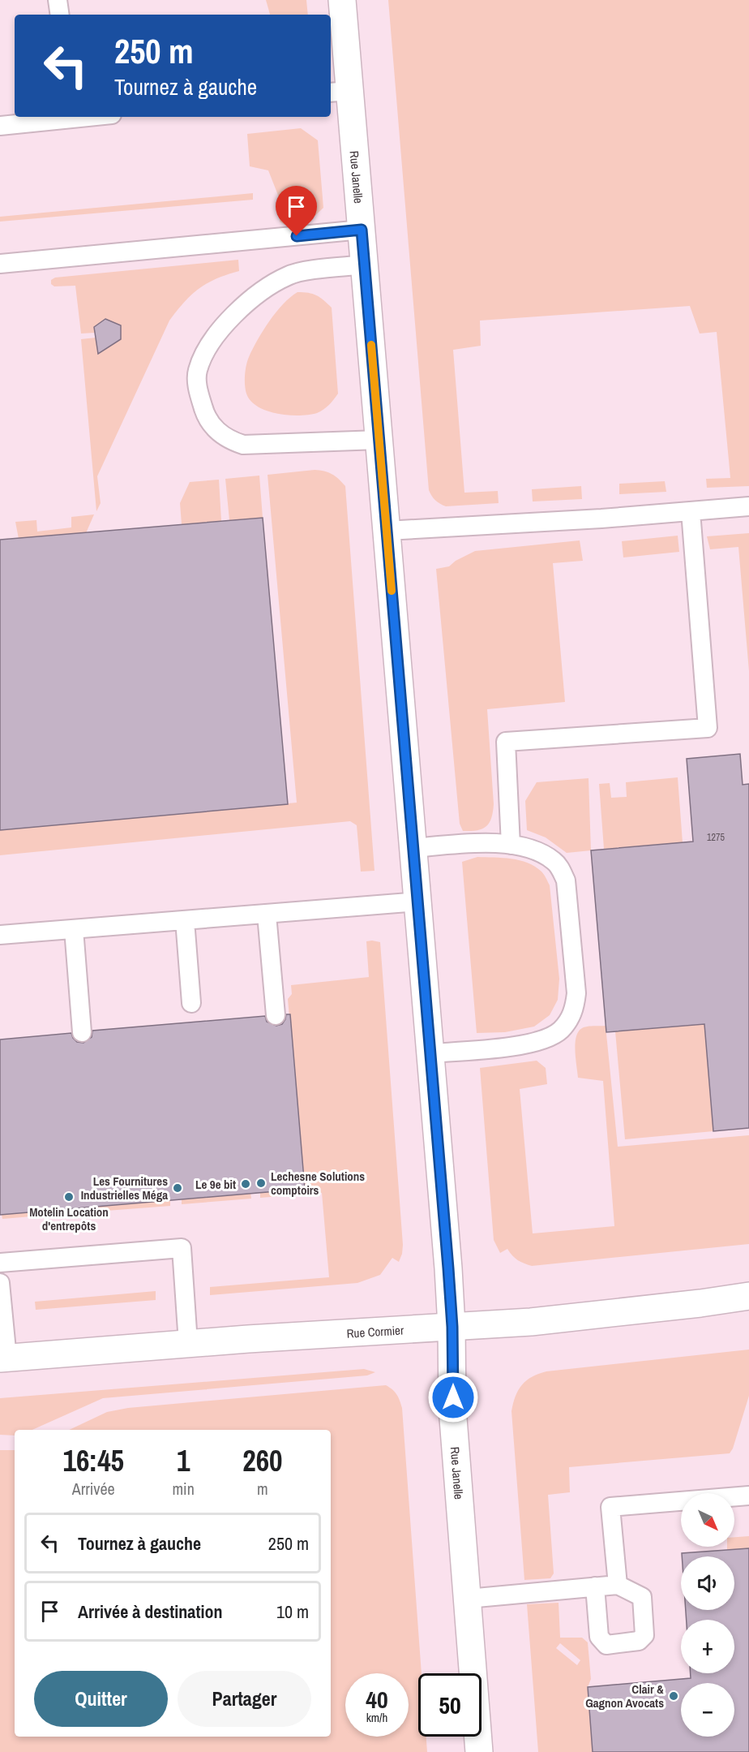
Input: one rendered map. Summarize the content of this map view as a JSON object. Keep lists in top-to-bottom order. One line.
{"streets":{"main road":["Rue Janelle","Rue Cormier"]},"crossings":[["Rue Janelle","Rue Cormier"]],"places":["Lechesne Solutions comptoirs","Le 9e bit","Les Fournitures Industrielles Méga","Motelin Location d'entrepôts","Clair & Gagnon Avocats"],"house_numbers":["1275"],"north":"bottom right","page":{"turn":["250 m","Tournez à gauche"],"eta":["16:45","Arrivée","1","min","260","m"],"map_buttons":["+","−"],"list":[{"name":"Tournez à gauche","value":"250 m"},{"name":"Arrivée à destination","value":"10 m"}],"buttons":["Quitter","Partager"],"speed":"40 km/h","limit":"50"}}
